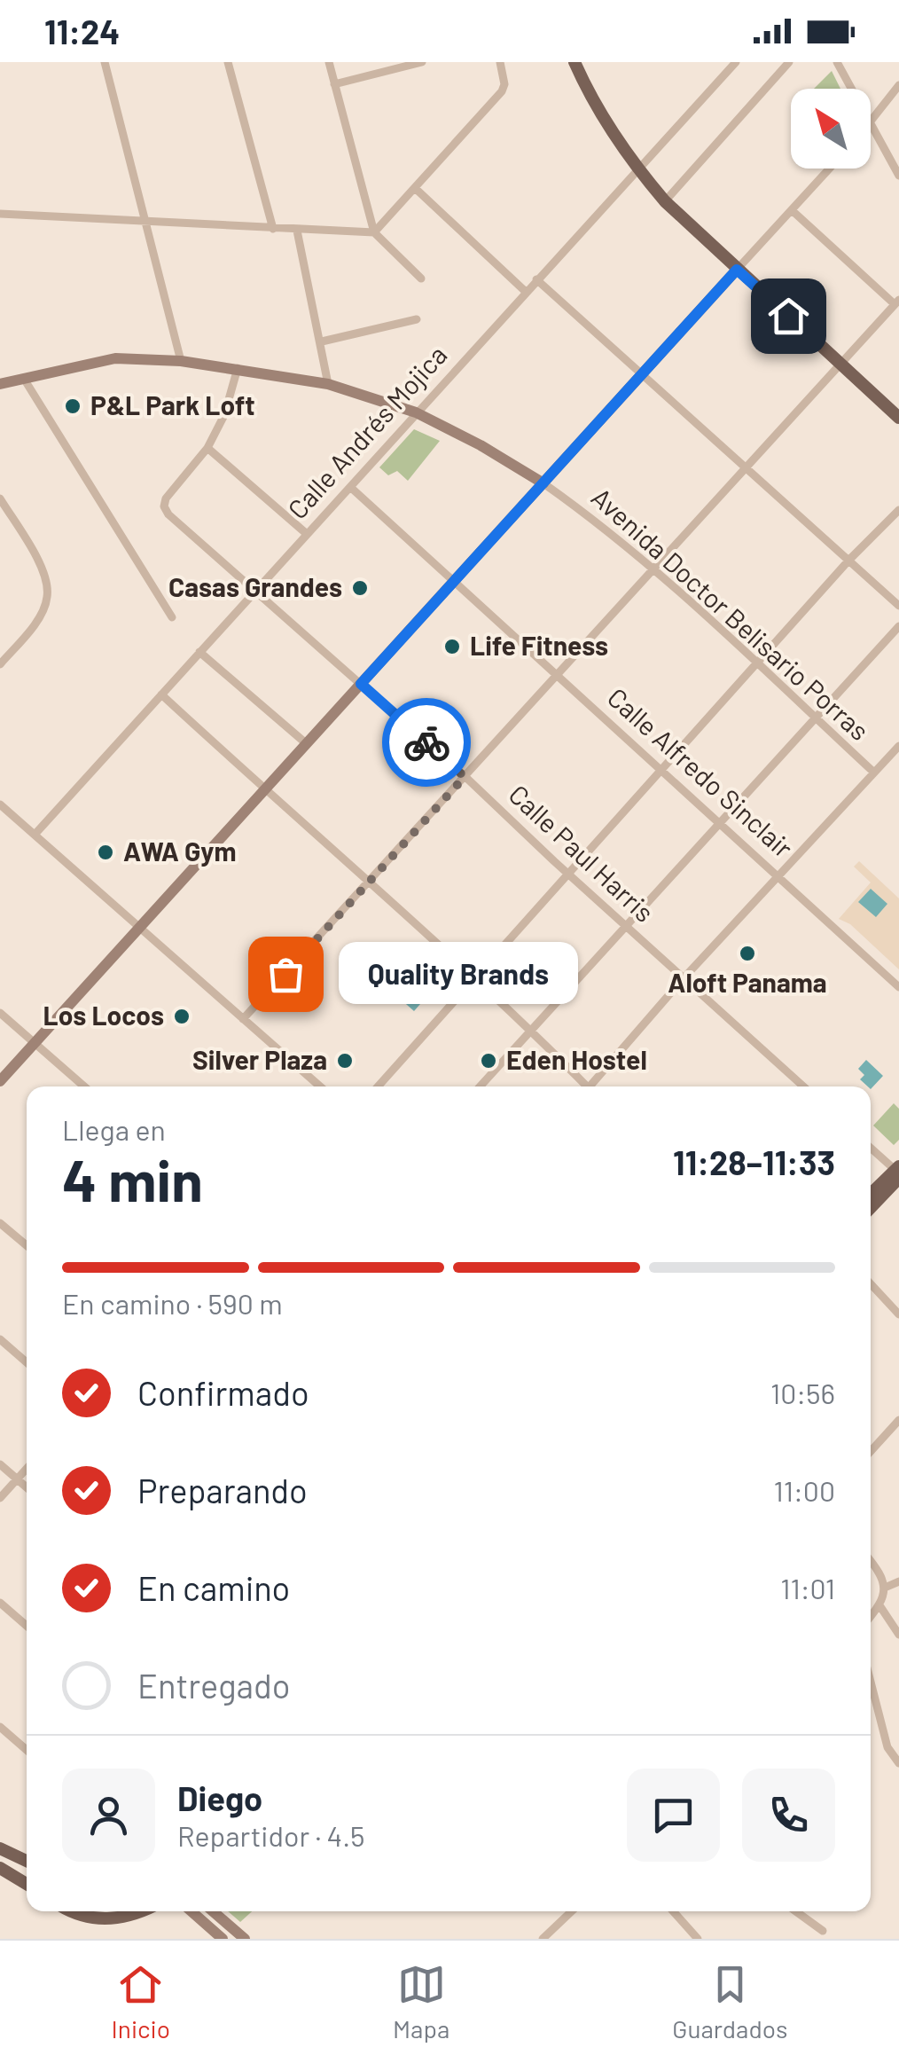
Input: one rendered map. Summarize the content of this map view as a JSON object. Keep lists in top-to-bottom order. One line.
{"streets":{"main road":["Avenida Doctor Belisario Porras"],"street":["Calle Andrés Mojica","Calle Alfredo Sinclair","Calle Paul Harris"]},"crossings":[["Calle Andrés Mojica","Avenida Doctor Belisario Porras"],["Calle Andrés Mojica","Calle Alfredo Sinclair"],["Calle Andrés Mojica","Calle Paul Harris"],["Avenida Doctor Belisario Porras","Calle Paul Harris"]],"places":["P&L Park Loft","Casas Grandes","Life Fitness","AWA Gym","Aloft Panama","Quality Brands","Los Locos","Silver Plaza","Eden Hostel"],"north":"top left","page":{"status":"11:24","bubble":"Quality Brands","heading":["4 min","Llega en","11:28–11:33"],"panel":["Diego","Repartidor · 4.5"],"bar":"En camino · 590 m","list":[["Confirmado","10:56"],["Preparando","11:00"],["En camino","11:01"],"Entregado"],"tabs":["Inicio","Mapa","Guardados"]}}
